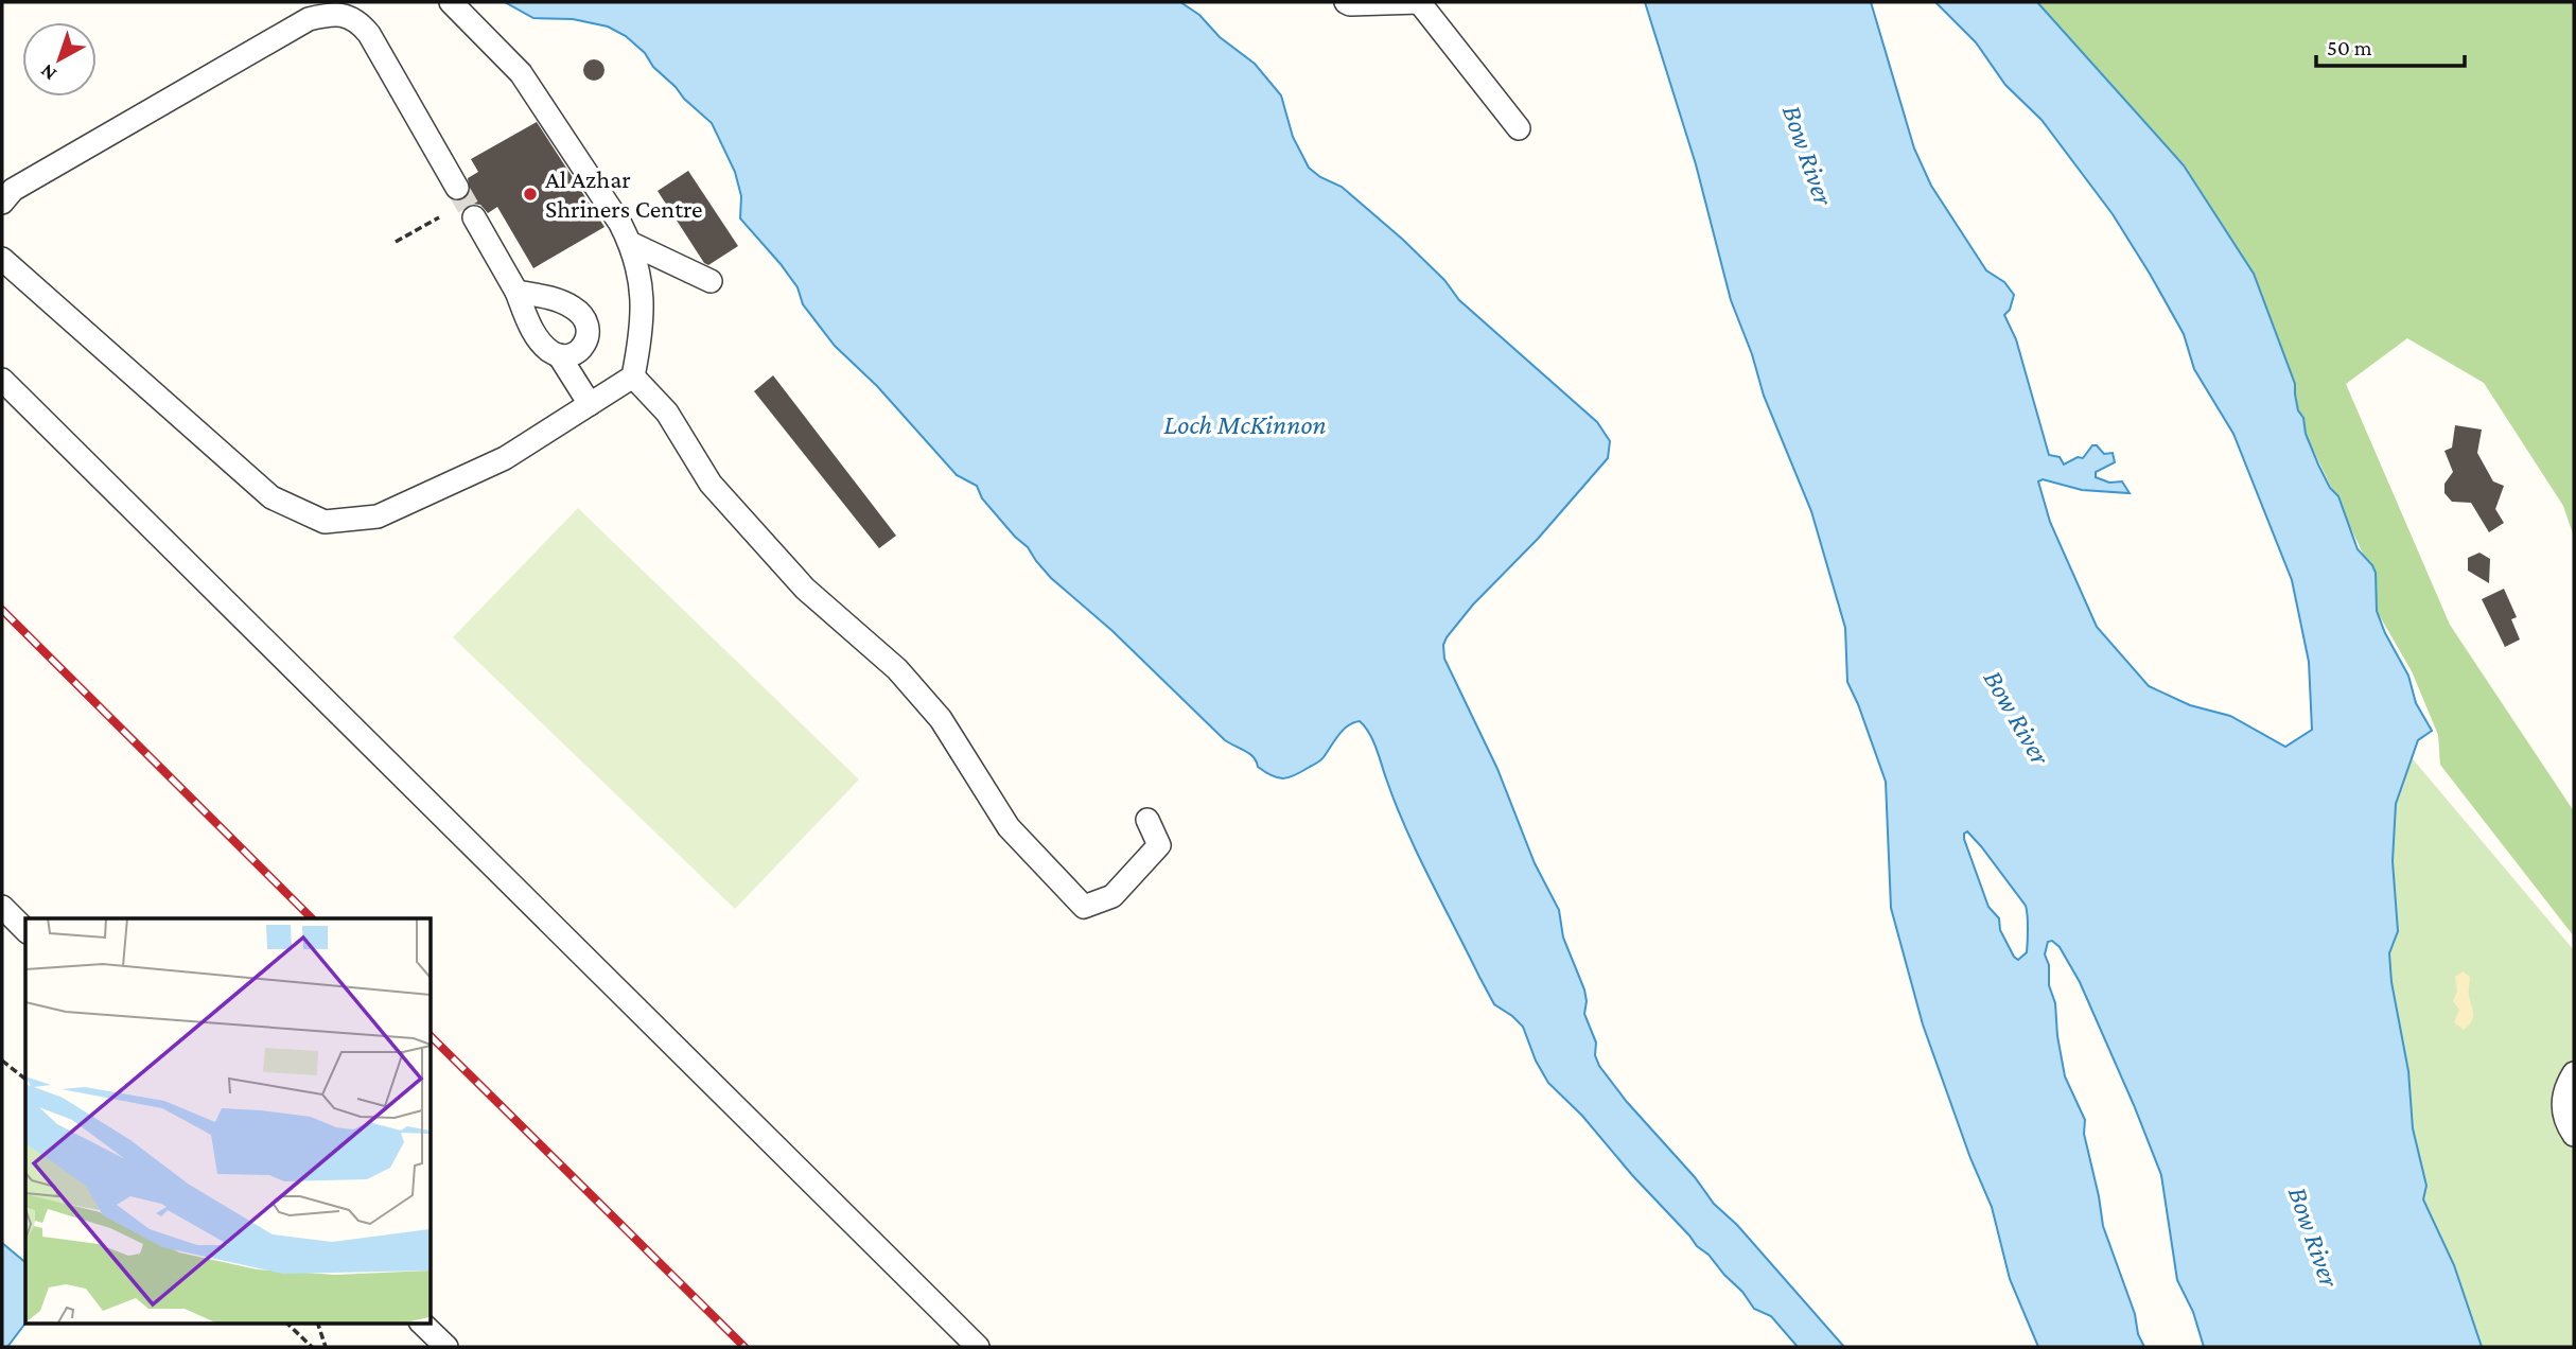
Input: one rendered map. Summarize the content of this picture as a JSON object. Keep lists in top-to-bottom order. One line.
{"water":["Bow River","Loch McKinnon"],"places":["Al Azhar Shriners Centre"],"scale_bar":"50 m","north":"bottom left"}
